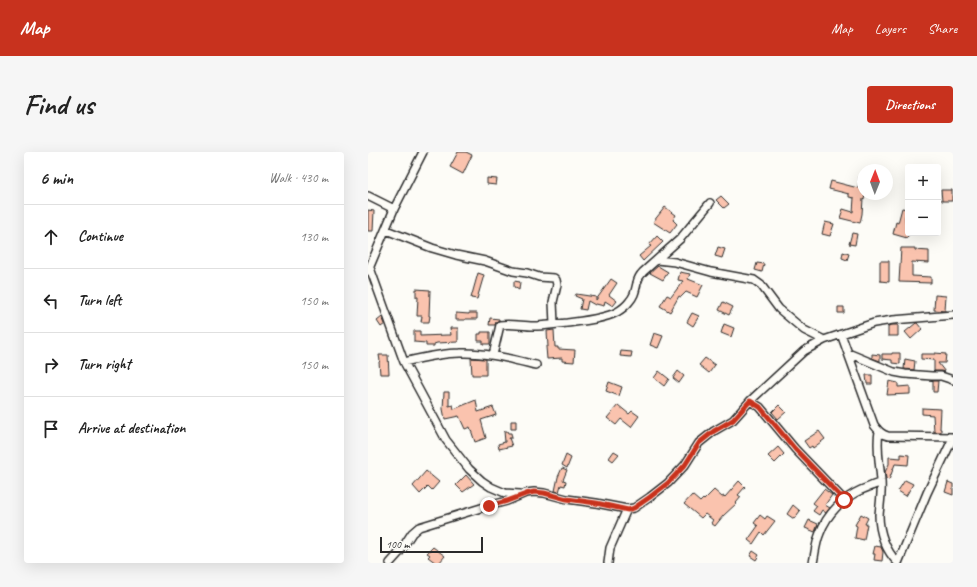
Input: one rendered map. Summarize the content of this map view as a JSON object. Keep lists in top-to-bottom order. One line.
{"scale_bar":"100 m","north":"top","page":{"header":"Map","nav":["Map","Layers","Share"],"buttons":"Directions","title":"Find us","heading":["6 min","Walk · 430 m"],"map_buttons":["+","−"],"list":[["Continue","130 m"],["Turn left","150 m"],["Turn right","150 m"],"Arrive at destination"],"scale":"100 m"}}
